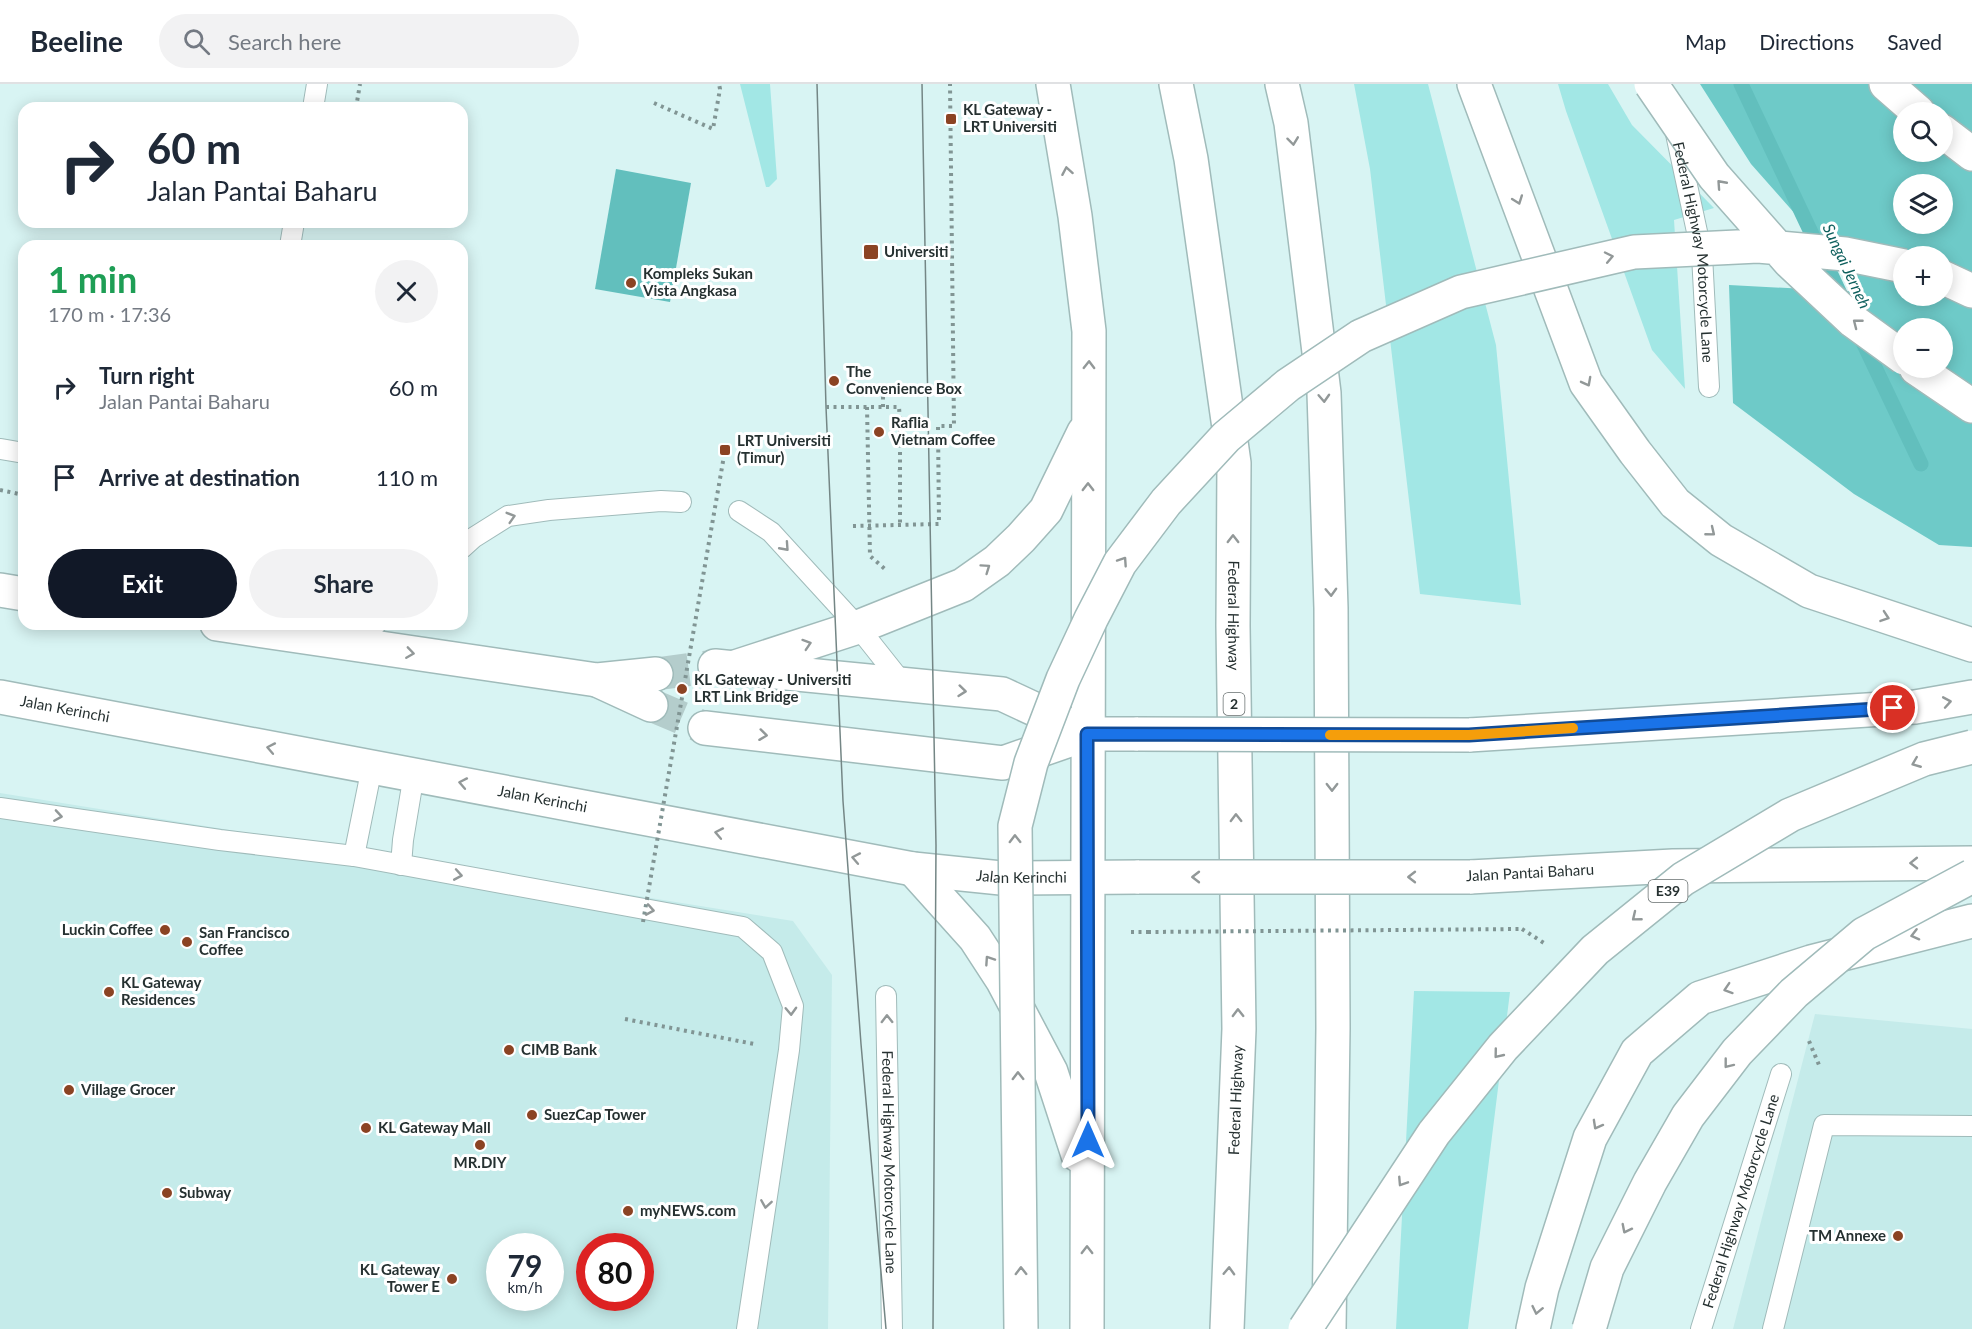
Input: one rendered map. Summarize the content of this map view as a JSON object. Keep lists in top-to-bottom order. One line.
{"streets":{"main road":["Federal Highway","2","Jalan Kerinchi","Jalan Pantai Baharu","E39"],"lane":["Federal Highway Motorcycle Lane"]},"crossings":[["Jalan Kerinchi","Jalan Pantai Baharu"]],"water":["Sungai Jerneh"],"places":{"transit":["KL Gateway - LRT Universiti","Universiti","LRT Universiti (Timur)"],"other":["Kompleks Sukan Vista Angkasa","The Convenience Box","Raflia Vietnam Coffee","KL Gateway - Universiti LRT Link Bridge","Luckin Coffee","San Francisco Coffee","KL Gateway Residences","CIMB Bank","Village Grocer","SuezCap Tower","KL Gateway Mall","MR.DIY","Subway","myNEWS.com","TM Annexe","KL Gateway Tower E"]},"page":{"header":"Beeline","search":"Search here","nav":["Map","Directions","Saved"],"map_buttons":["+","−"],"turn":["60 m","Jalan Pantai Baharu"],"heading":["1 min","170 m · 17:36"],"list":[{"name":"Turn right","note":"Jalan Pantai Baharu","value":"60 m"},{"name":"Arrive at destination","value":"110 m"}],"buttons":["Exit","Share"],"speed":"79 km/h","limit":"80"}}
